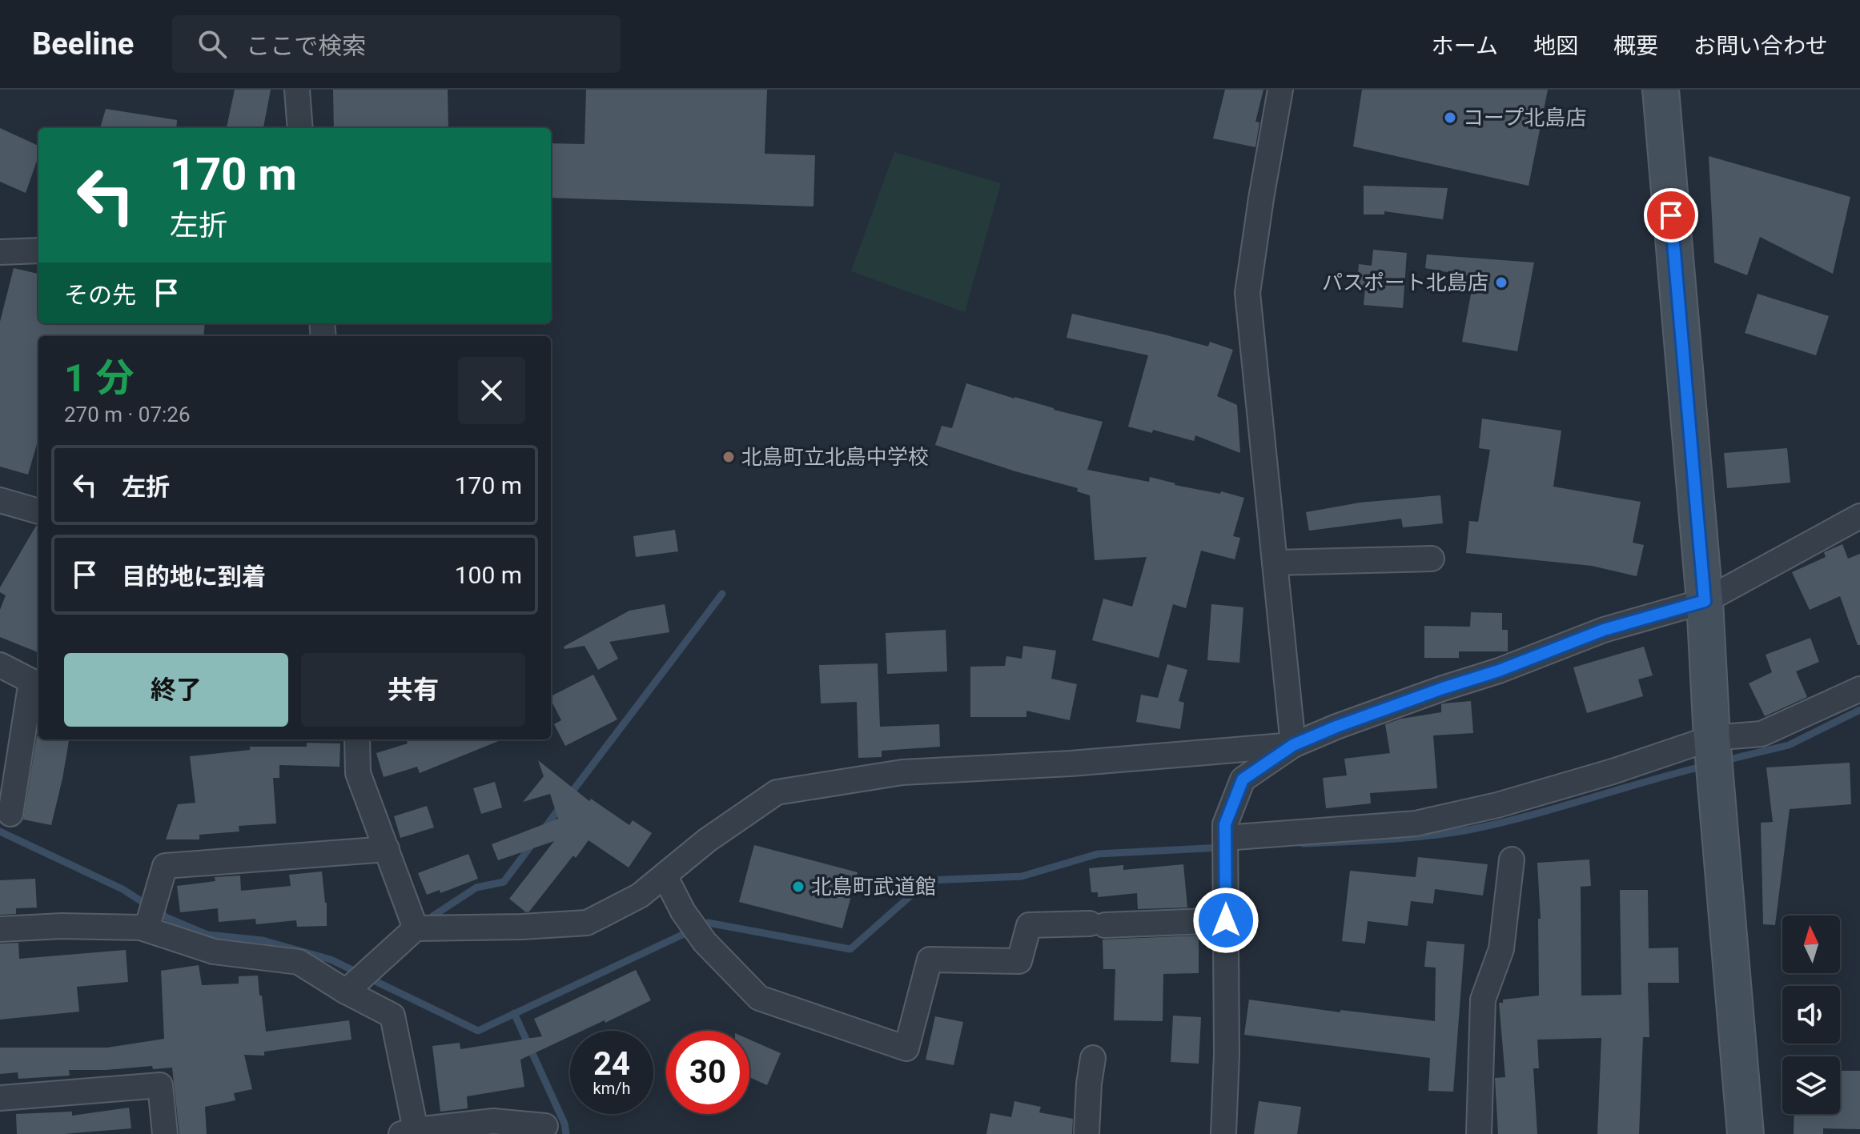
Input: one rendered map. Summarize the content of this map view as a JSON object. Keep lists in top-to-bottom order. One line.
{"places":["コープ北島店","パスポート北島店","北島町立北島中学校","北島町武道館"],"north":"top","page":{"header":"Beeline","search":"ここで検索","nav":["ホーム","地図","概要","お問い合わせ"],"turn":["170 m","左折"],"then":"その先","heading":["1 分","270 m · 07:26"],"list":[{"name":"左折","value":"170 m"},{"name":"目的地に到着","value":"100 m"}],"buttons":["終了","共有"],"speed":"24 km/h","limit":"30"}}
